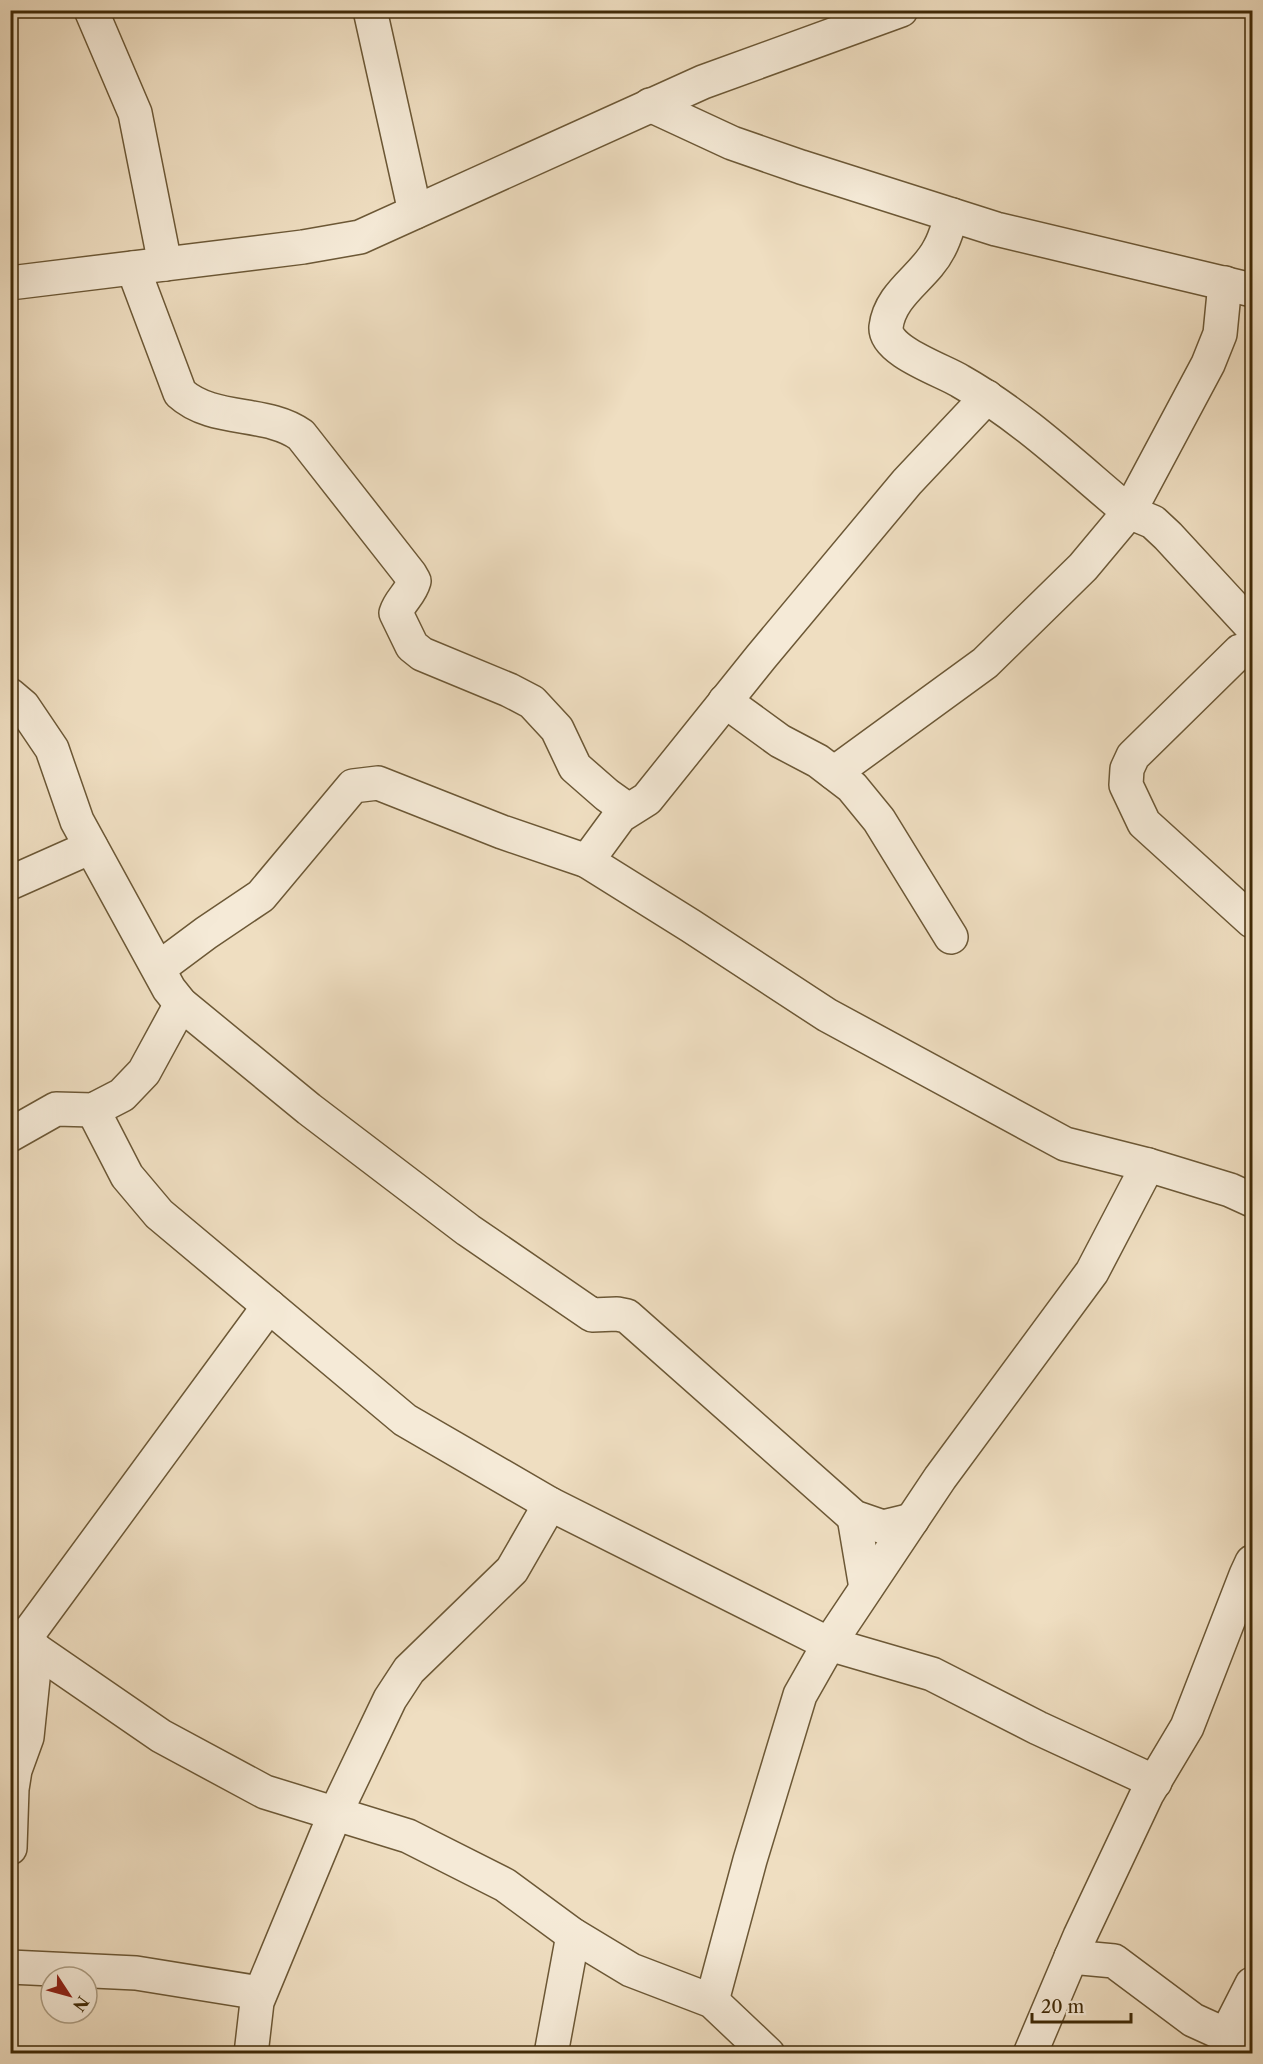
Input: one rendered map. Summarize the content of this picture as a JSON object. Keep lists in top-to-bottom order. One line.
{"scale_bar":"20 m","north":"bottom right"}
